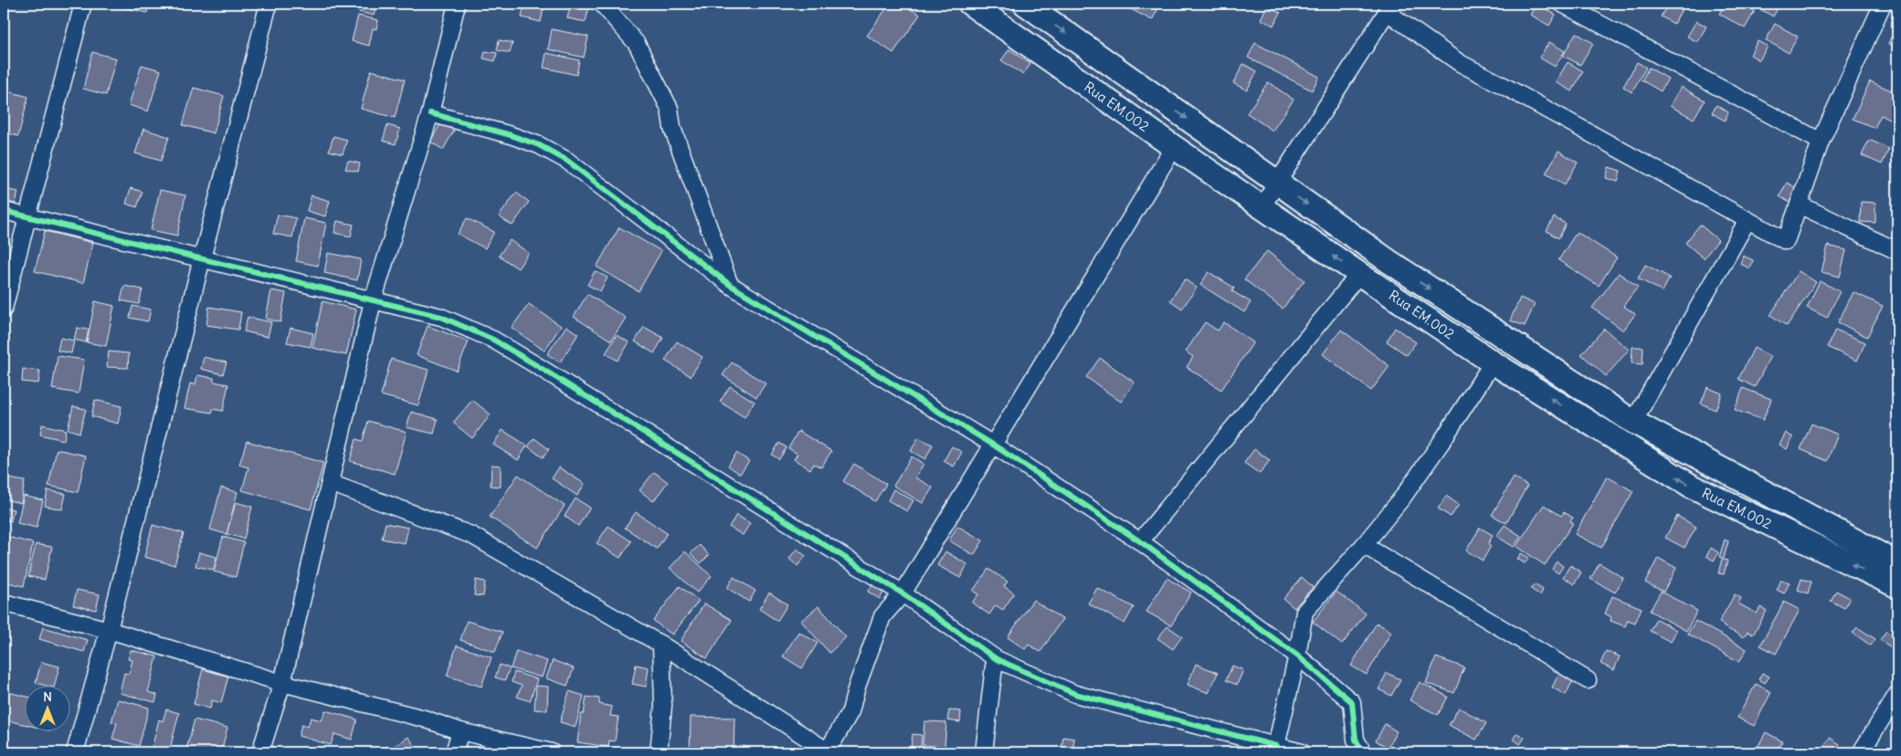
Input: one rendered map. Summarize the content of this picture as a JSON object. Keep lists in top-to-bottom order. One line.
{"streets":{"street":["Rua EM.002"]},"north":"top"}
